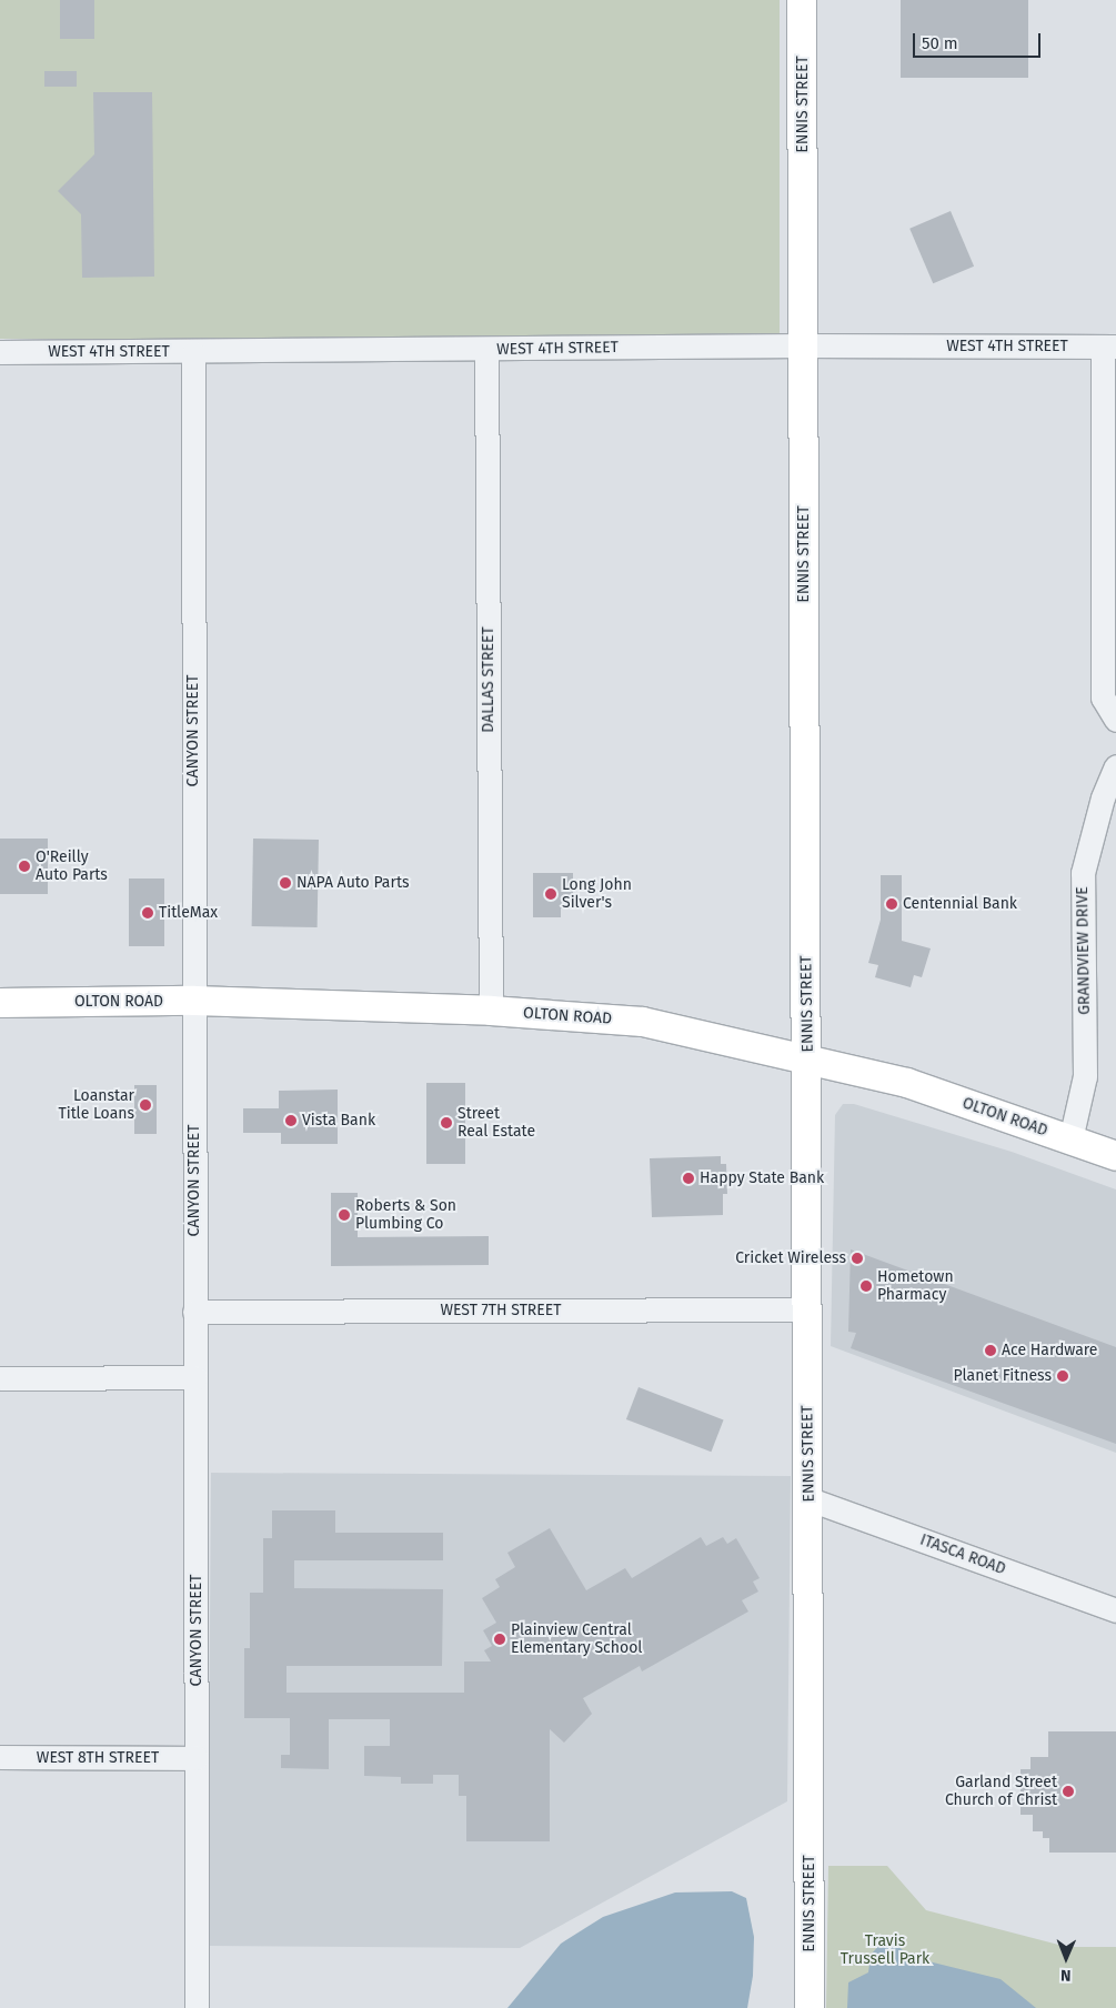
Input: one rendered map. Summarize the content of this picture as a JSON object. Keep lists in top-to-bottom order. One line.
{"streets":{"main road":["ENNIS STREET","OLTON ROAD"],"street":["WEST 4TH STREET","DALLAS STREET","CANYON STREET","GRANDVIEW DRIVE","WEST 7TH STREET","ITASCA ROAD","WEST 8TH STREET"]},"crossings":[["ENNIS STREET","WEST 4TH STREET"],["ENNIS STREET","OLTON ROAD"],["ENNIS STREET","WEST 7TH STREET"],["ENNIS STREET","ITASCA ROAD"],["WEST 4TH STREET","DALLAS STREET"],["WEST 4TH STREET","CANYON STREET"],["DALLAS STREET","OLTON ROAD"],["CANYON STREET","OLTON ROAD"],["CANYON STREET","WEST 7TH STREET"],["CANYON STREET","WEST 8TH STREET"],["GRANDVIEW DRIVE","OLTON ROAD"]],"parks":["Travis Trussell Park"],"places":["O'Reilly Auto Parts","NAPA Auto Parts","Long John Silver's","Centennial Bank","TitleMax","Loanstar Title Loans","Vista Bank","Street Real Estate","Happy State Bank","Roberts & Son Plumbing Co","Cricket Wireless","Hometown Pharmacy","Ace Hardware","Planet Fitness","Plainview Central Elementary School","Garland Street Church of Christ"],"scale_bar":"50 m","north":"bottom"}
